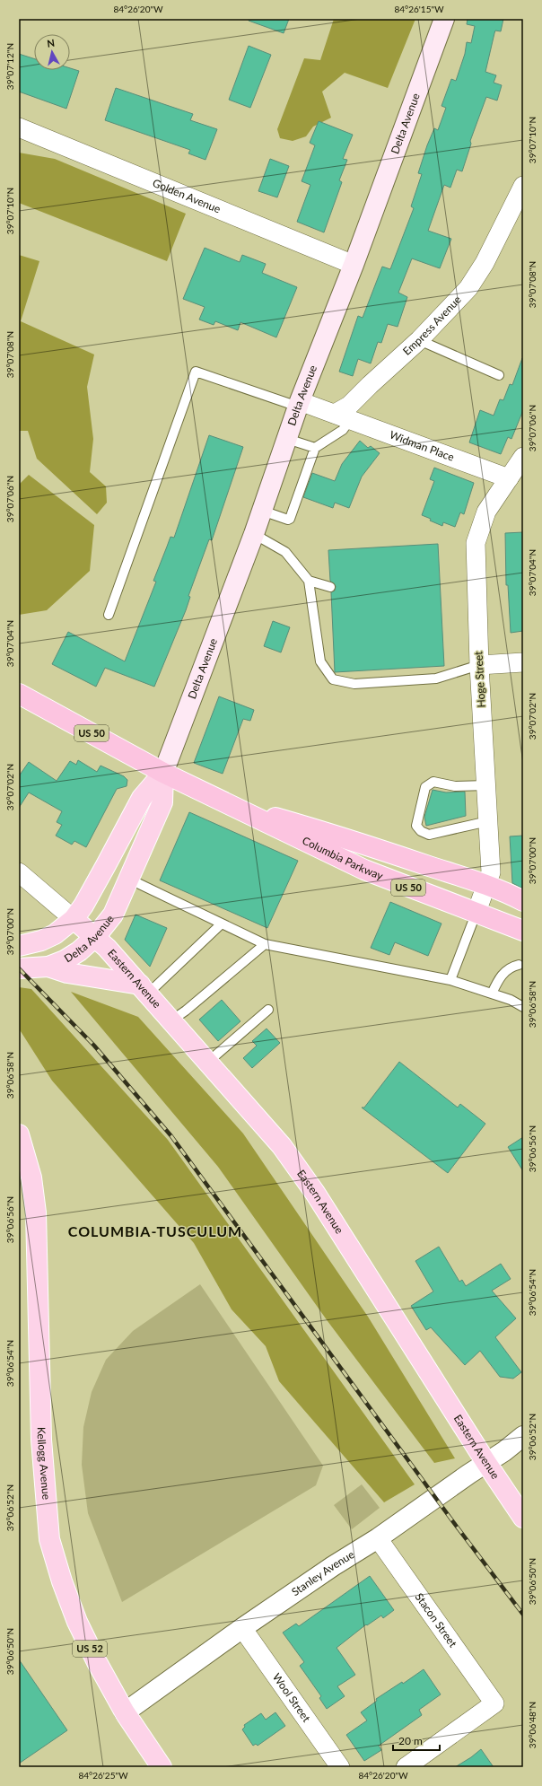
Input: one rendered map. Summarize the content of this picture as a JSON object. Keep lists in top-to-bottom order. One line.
{"streets":{"highway":["US 50","Columbia Parkway"],"main road":["Delta Avenue","Eastern Avenue","Kellogg Avenue","US 52"],"street":["Golden Avenue","Empress Avenue","Widman Place","Hoge Street","Stanley Avenue","Stacon Street","Wool Street"]},"crossings":[["Delta Avenue","Golden Avenue"],["Delta Avenue","Columbia Parkway"],["Delta Avenue","Eastern Avenue"],["Empress Avenue","Widman Place"],["Widman Place","Hoge Street"],["Hoge Street","Columbia Parkway"],["Eastern Avenue","Stanley Avenue"],["Kellogg Avenue","Stanley Avenue"],["Stanley Avenue","Stacon Street"],["Stanley Avenue","Wool Street"]],"districts":["COLUMBIA-TUSCULUM"],"scale_bar":"20 m","north":"top","coordinates":["84°26'20\"W","84°26'15\"W","39°07'12\"N","39°07'10\"N","39°07'08\"N","39°07'06\"N","39°07'04\"N","39°07'02\"N","39°07'00\"N","39°06'58\"N","39°06'56\"N","39°06'54\"N","39°06'52\"N","39°06'50\"N","39°06'48\"N","84°26'25\"W"]}
